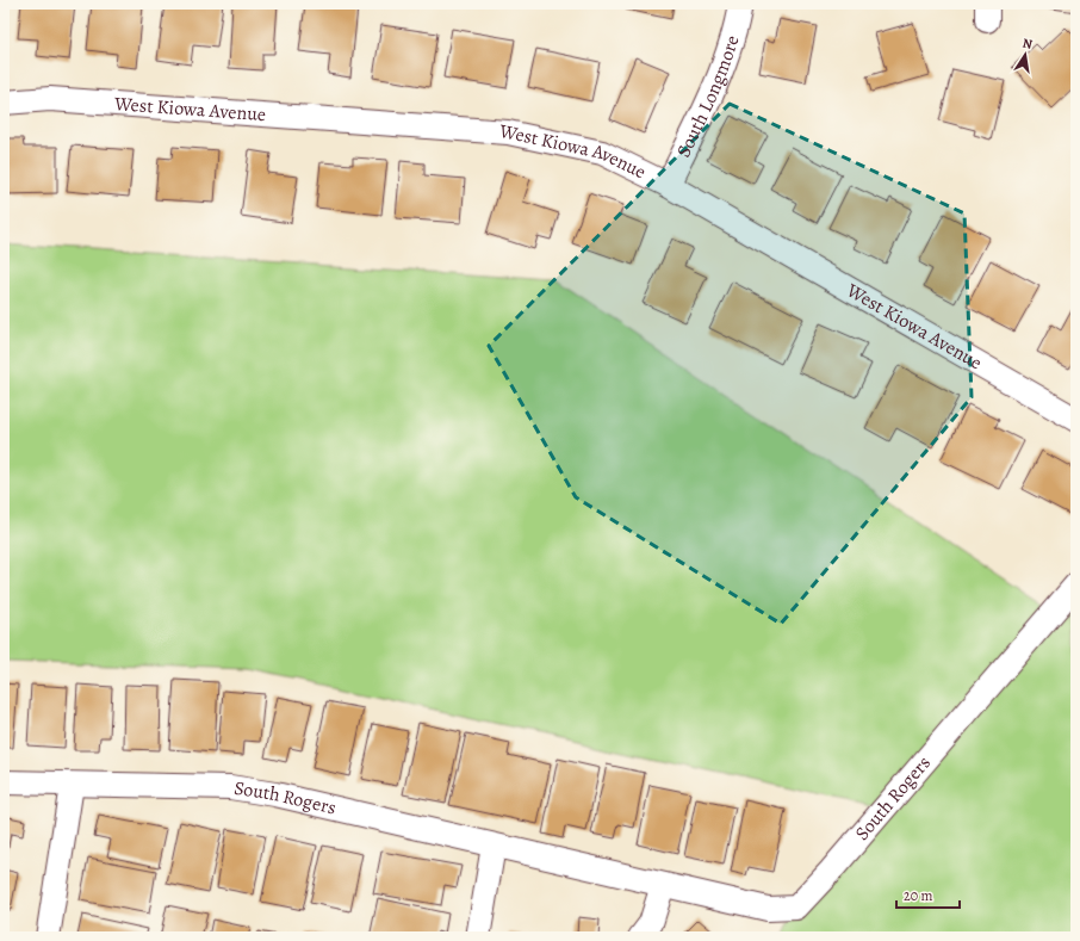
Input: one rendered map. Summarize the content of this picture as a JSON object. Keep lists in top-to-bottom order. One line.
{"streets":{"street":["South Longmore","West Kiowa Avenue","South Rogers"]},"crossings":[["South Longmore","West Kiowa Avenue"]],"scale_bar":"20 m","north":"top"}
